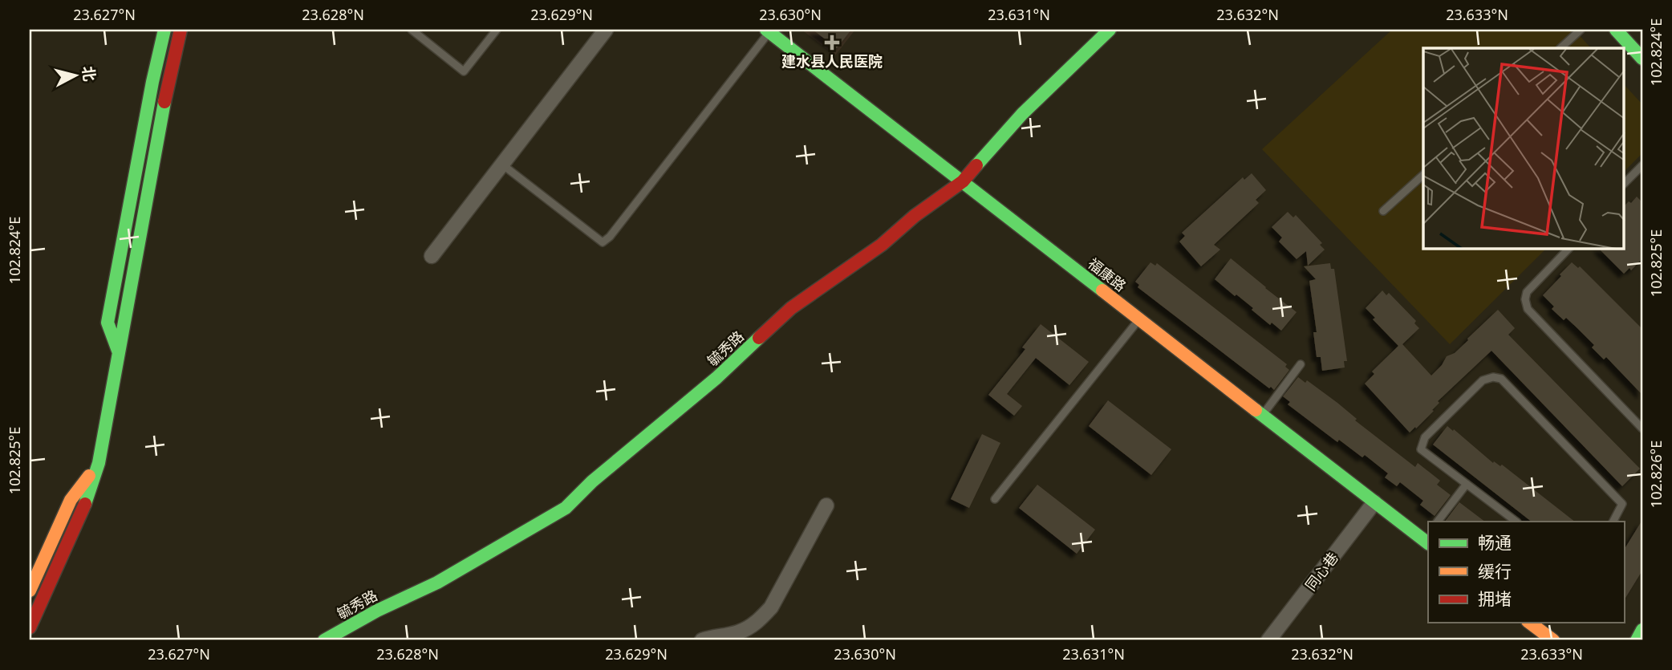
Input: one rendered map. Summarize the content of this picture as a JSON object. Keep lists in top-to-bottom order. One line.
{"streets":{"street":["福康路","毓秀路","同心巷"]},"crossings":[["福康路","毓秀路"],["福康路","同心巷"]],"places":{"health":["建水县人民医院"]},"legend":["畅通","缓行","拥堵"],"north":"right","coordinates":["23.627°N","23.628°N","23.629°N","23.630°N","23.631°N","23.632°N","23.633°N","102.824°E","102.825°E","102.826°E"]}
